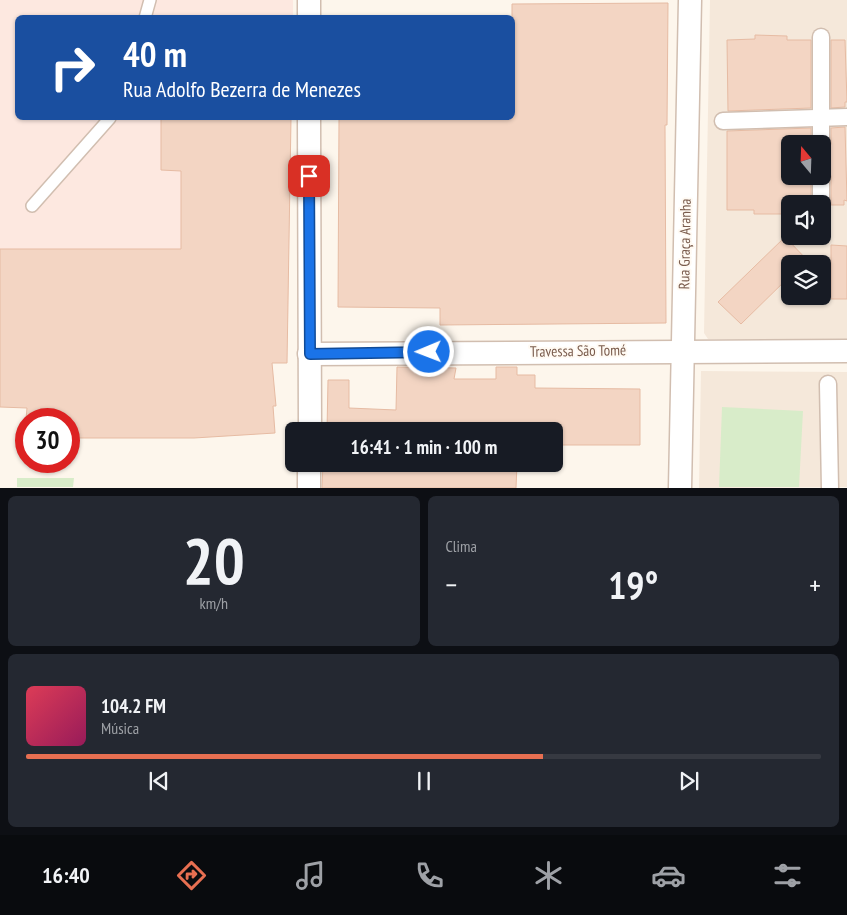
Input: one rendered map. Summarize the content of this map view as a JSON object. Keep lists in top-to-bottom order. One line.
{"streets":{"street":["Rua Graça Aranha","Travessa São Tomé"]},"crossings":[["Rua Graça Aranha","Travessa São Tomé"]],"north":"top","page":{"turn":["40 m","Rua Adolfo Bezerra de Menezes"],"limit":"30","trip":"16:41 · 1 min · 100 m","tile":[["20","km/h"],"Clima"],"heat":["−","19°","+"],"song":["104.2 FM","Música"],"tabs":"16:40"}}
